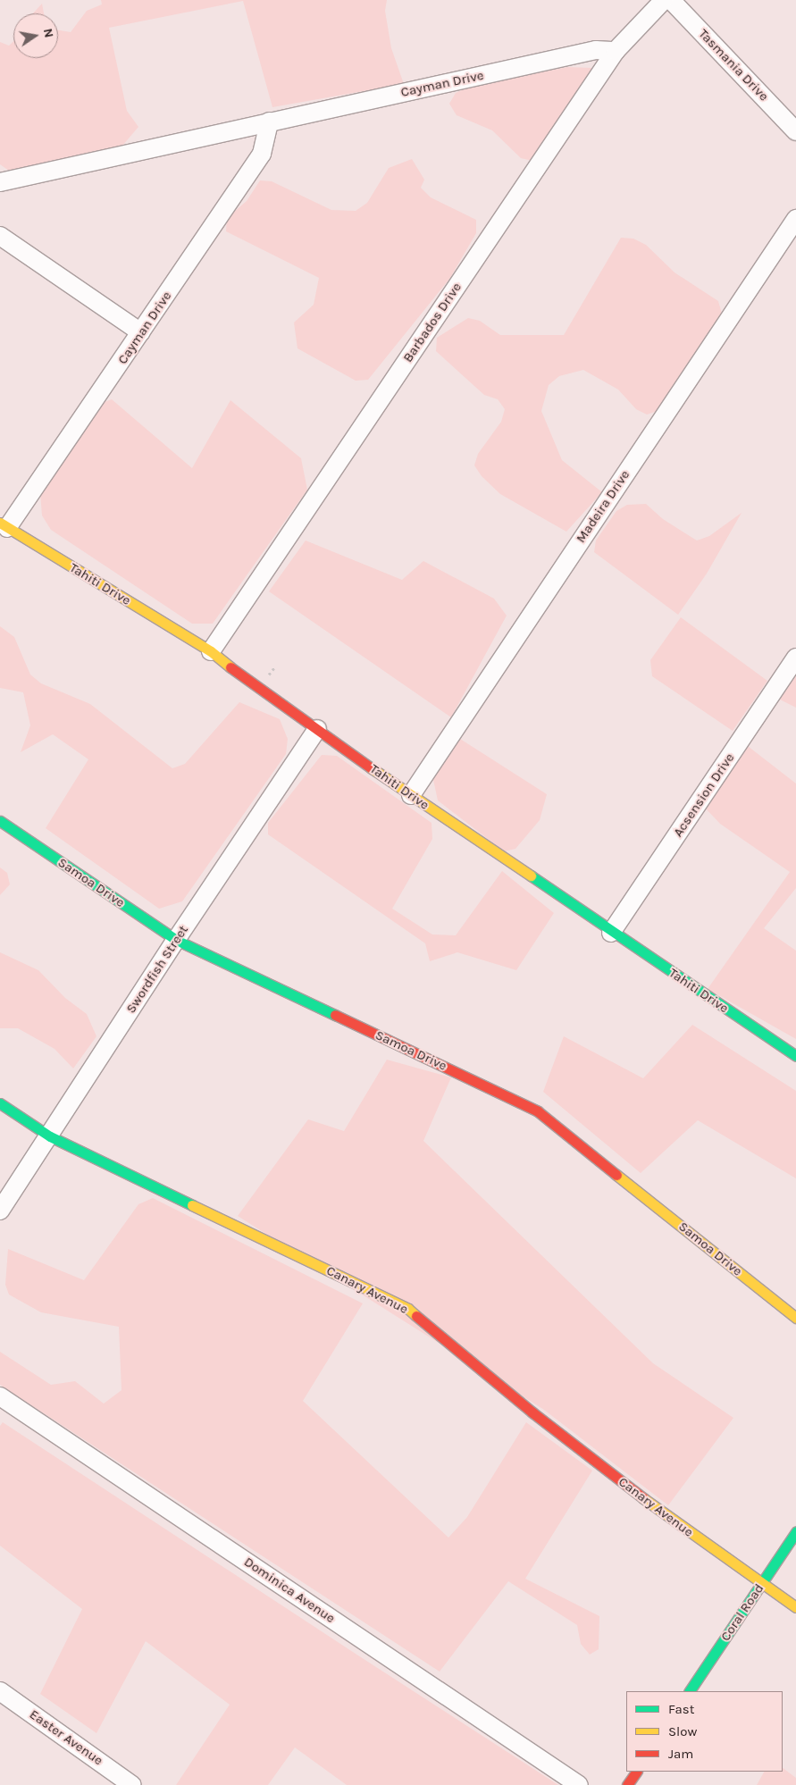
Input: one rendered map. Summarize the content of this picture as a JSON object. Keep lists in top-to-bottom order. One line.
{"streets":{"street":["Tasmania Drive","Cayman Drive","Barbados Drive","Madeira Drive","Tahiti Drive","Acsension Drive","Samoa Drive","Swordfish Street","Canary Avenue","Dominica Avenue","Coral Road","Easter Avenue"]},"crossings":[["Cayman Drive","Barbados Drive"],["Cayman Drive","Tahiti Drive"],["Barbados Drive","Tahiti Drive"],["Madeira Drive","Tahiti Drive"],["Tahiti Drive","Acsension Drive"],["Tahiti Drive","Swordfish Street"],["Samoa Drive","Swordfish Street"],["Swordfish Street","Canary Avenue"],["Canary Avenue","Coral Road"]],"legend":["Fast","Slow","Jam"],"north":"right"}
